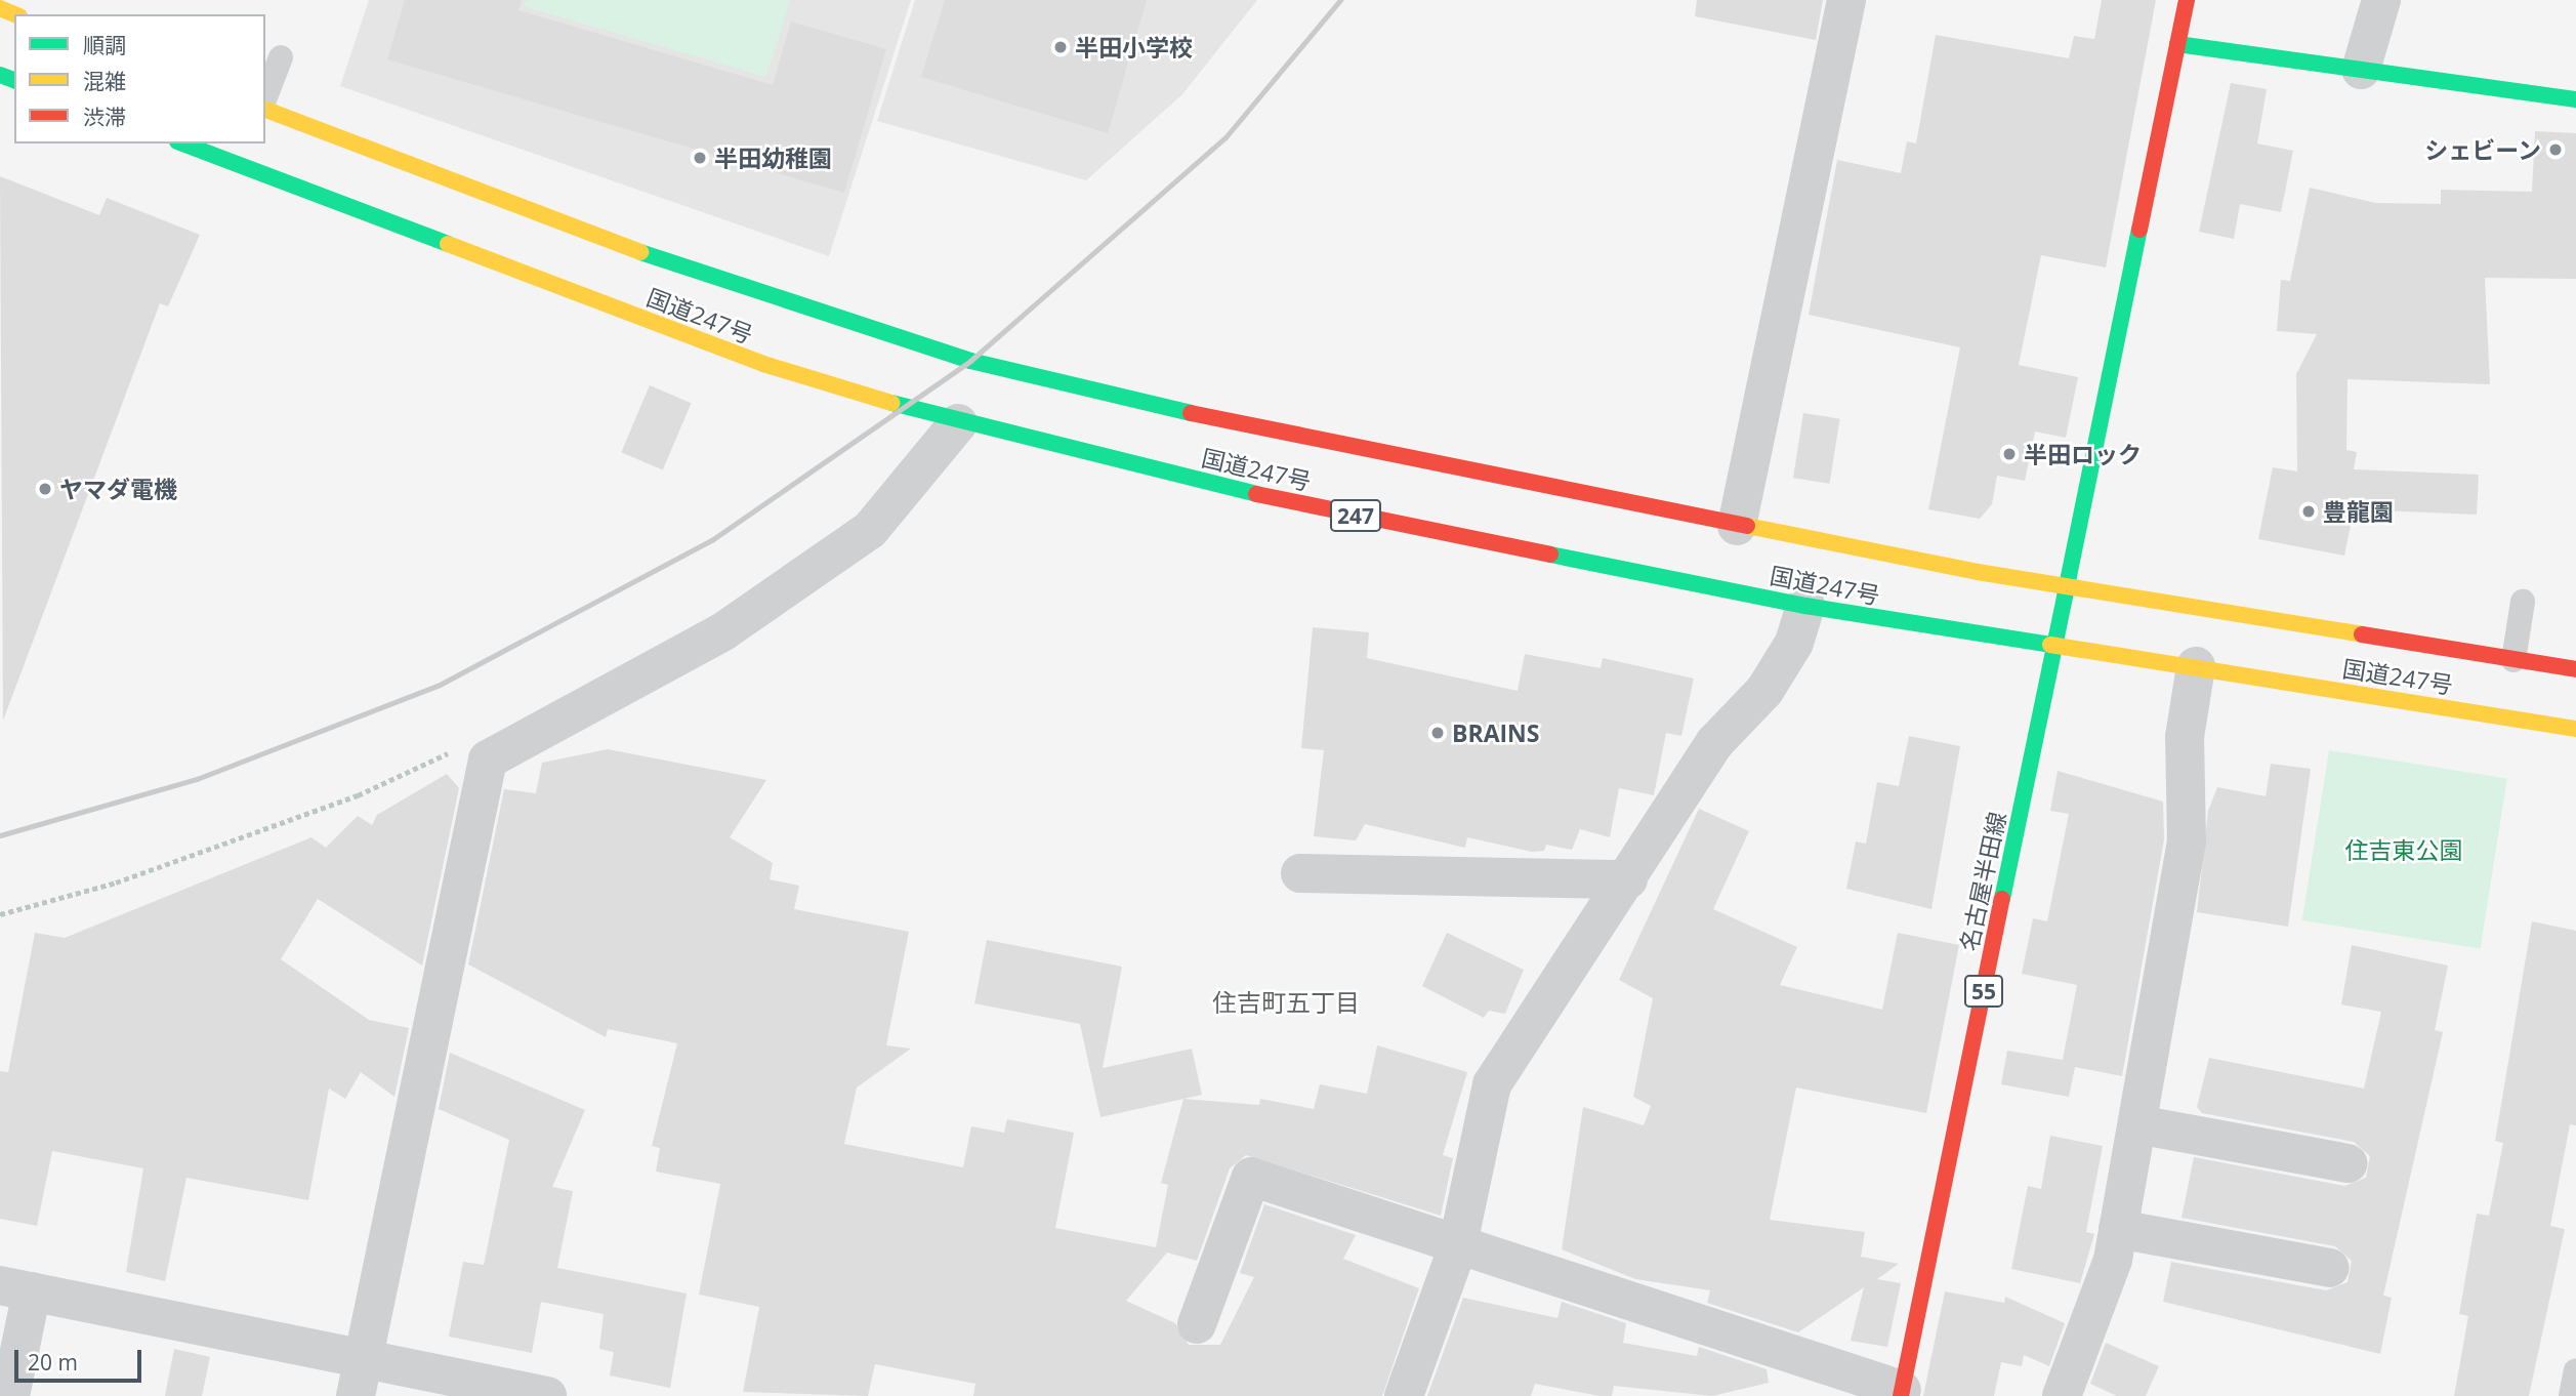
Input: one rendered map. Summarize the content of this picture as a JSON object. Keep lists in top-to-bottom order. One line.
{"streets":{"main road":["国道247号","247","名古屋半田線","55"]},"crossings":[["国道247号","名古屋半田線"]],"districts":["住吉町五丁目"],"parks":["住吉東公園"],"places":["半田小学校","シェビーン","半田幼稚園","半田ロック","ヤマダ電機","豊龍園","BRAINS"],"legend":["順調","混雑","渋滞"],"scale_bar":"20 m"}
